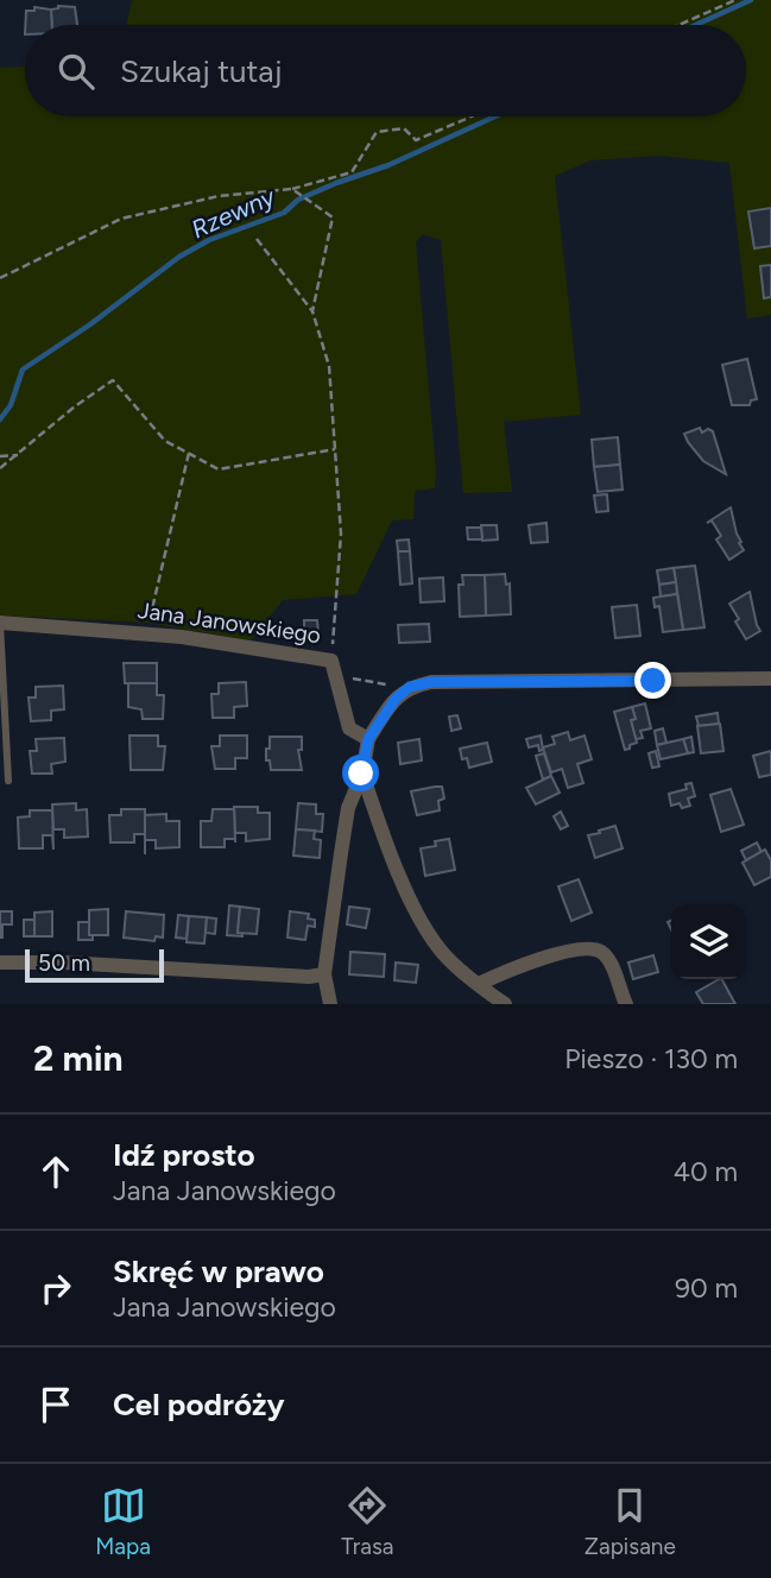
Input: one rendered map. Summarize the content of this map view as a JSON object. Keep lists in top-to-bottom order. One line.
{"streets":{"street":["Jana Janowskiego"]},"water":["Rzewny"],"scale_bar":"50 m","page":{"search":"Szukaj tutaj","scale":"50 m","heading":["2 min","Pieszo · 130 m"],"list":[["Idź prosto","Jana Janowskiego","40 m"],["Skręć w prawo","Jana Janowskiego","90 m"],"Cel podróży"],"nav":["Mapa","Trasa","Zapisane"]}}
